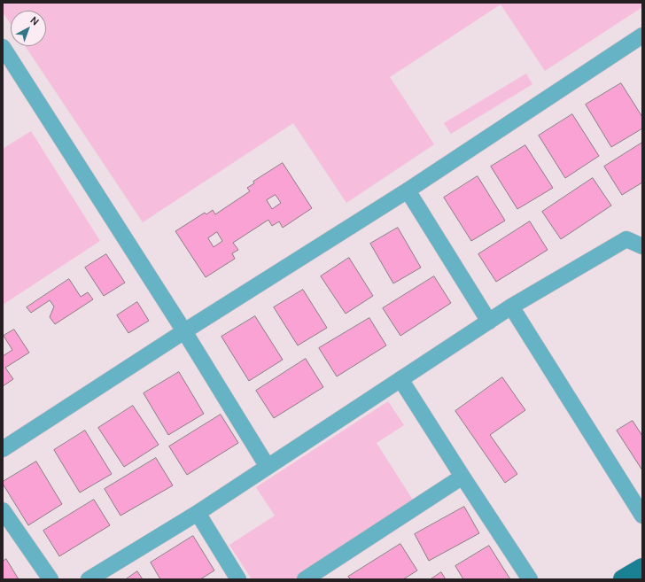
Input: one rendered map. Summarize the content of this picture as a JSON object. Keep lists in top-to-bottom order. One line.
{"north":"top right"}
